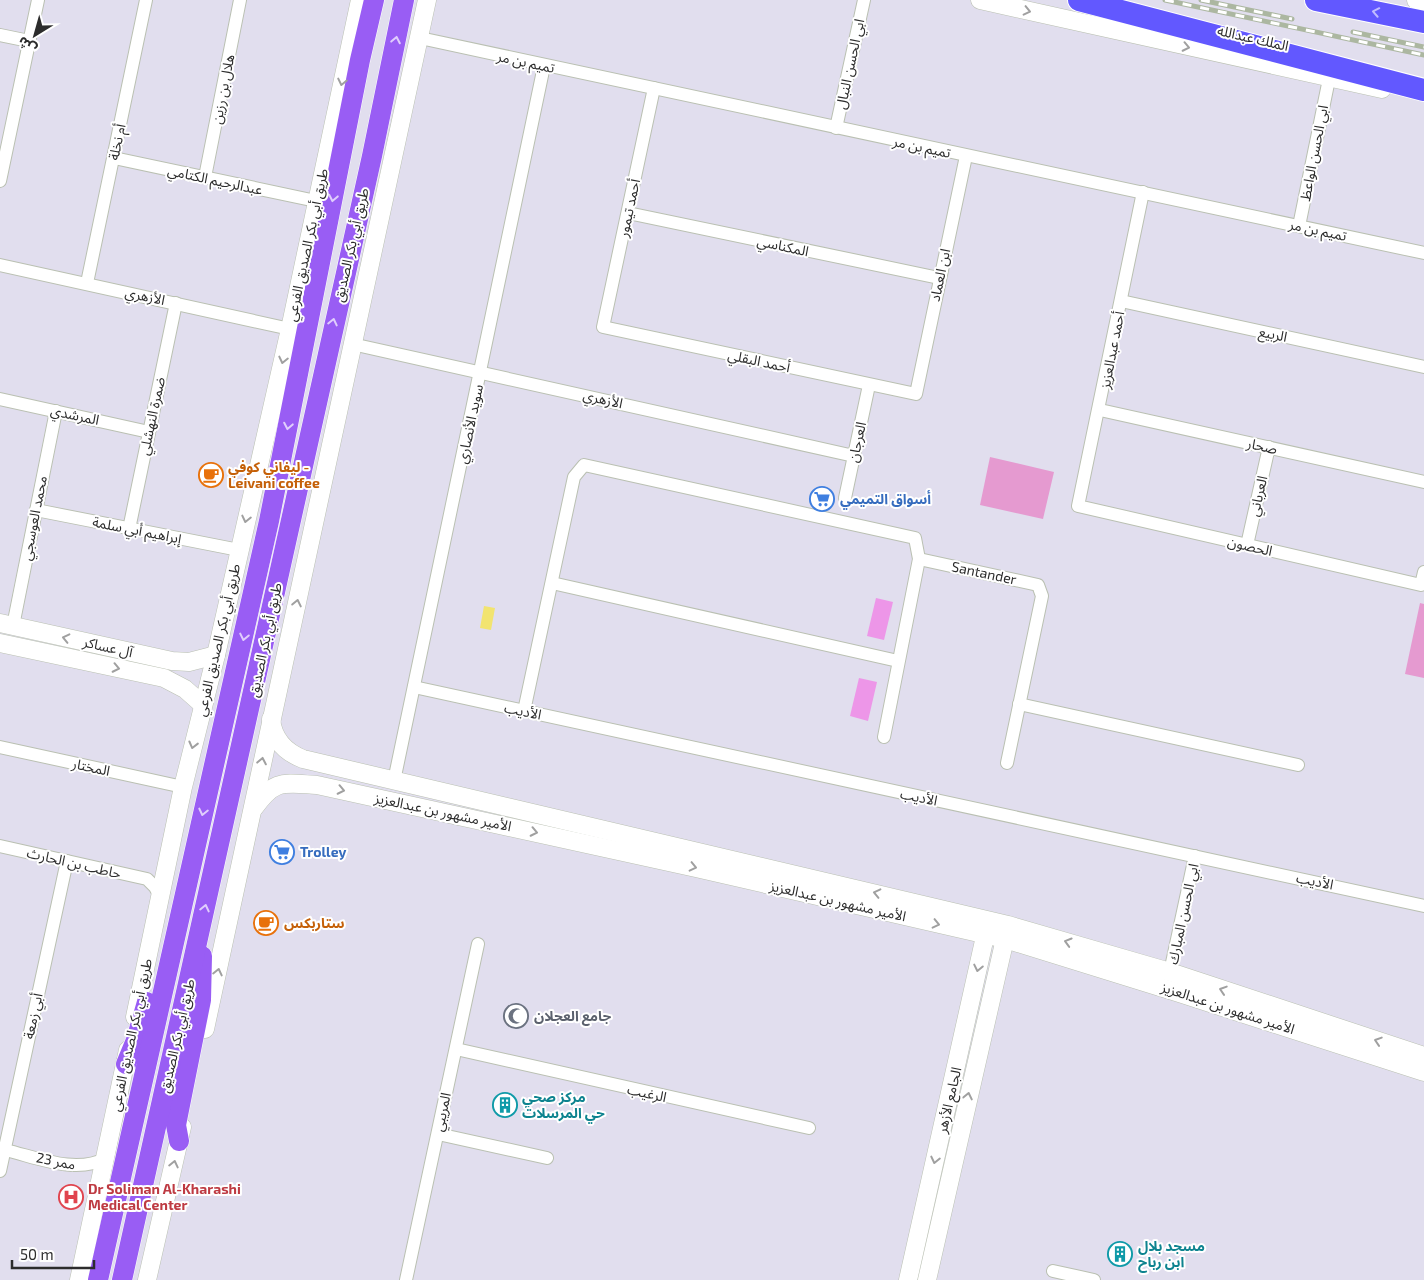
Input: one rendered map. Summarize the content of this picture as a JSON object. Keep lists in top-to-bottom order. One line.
{"streets":{"highway":["الملك عبدالله"],"main road":["طريق أبي بكر الصديق"],"street":["تميم بن مر","ابي الحسن النبال","هلال بن رزين","أم نخلة","ابي الحسن الواعظ","عبدالرحيم الكتامي","أحمد تيمور","طريق أبي بكر الصديق الفرعي","المكناسي","ابن العماد","الأزهري","الربيع","أحمد عبدالعزيز","أحمد البقلي","المرشدي","ضمرة النهشلي","سويد الأنصاري","العرجان","صحار","العرباني","محمد العوسجي","إبراهيم أبي سلمة","الحصون","Santander","آل عساكر","الأديب","المختار","الأمير مشهور بن عبدالعزيز","حاطب بن الحارث","ابي الحسن المبارك","أبي زمعة","الرغيب","الجامع الأزهر","المريبي","ممر 23"]},"crossings":[["تميم بن مر","ابي الحسن النبال"],["تميم بن مر","ابي الحسن الواعظ"],["تميم بن مر","أحمد تيمور"],["تميم بن مر","ابن العماد"],["تميم بن مر","أحمد عبدالعزيز"],["تميم بن مر","سويد الأنصاري"],["هلال بن رزين","عبدالرحيم الكتامي"],["أم نخلة","عبدالرحيم الكتامي"],["أم نخلة","الأزهري"],["عبدالرحيم الكتامي","طريق أبي بكر الصديق الفرعي"],["أحمد تيمور","المكناسي"],["أحمد تيمور","أحمد البقلي"],["طريق أبي بكر الصديق الفرعي","الأزهري"],["طريق أبي بكر الصديق الفرعي","إبراهيم أبي سلمة"],["طريق أبي بكر الصديق الفرعي","آل عساكر"],["طريق أبي بكر الصديق الفرعي","المختار"],["طريق أبي بكر الصديق الفرعي","ممر 23"],["المكناسي","ابن العماد"],["ابن العماد","أحمد البقلي"],["الأزهري","ضمرة النهشلي"],["الأزهري","سويد الأنصاري"],["الأزهري","العرجان"],["الربيع","أحمد عبدالعزيز"],["أحمد عبدالعزيز","صحار"],["أحمد عبدالعزيز","الحصون"],["أحمد البقلي","العرجان"],["المرشدي","ضمرة النهشلي"],["المرشدي","محمد العوسجي"],["ضمرة النهشلي","إبراهيم أبي سلمة"],["سويد الأنصاري","الأديب"],["سويد الأنصاري","الأمير مشهور بن عبدالعزيز"],["صحار","العرباني"],["العرباني","الحصون"],["محمد العوسجي","إبراهيم أبي سلمة"],["محمد العوسجي","آل عساكر"],["الأديب","ابي الحسن المبارك"],["الأمير مشهور بن عبدالعزيز","ابي الحسن المبارك"],["الأمير مشهور بن عبدالعزيز","الجامع الأزهر"],["حاطب بن الحارث","أبي زمعة"],["أبي زمعة","ممر 23"],["الرغيب","المريبي"]],"places":{"cafe":["ليفاني كوفي - Leivani coffee","ستاربكس"],"supermarket":["أسواق التميمي","Trolley"],"mosque":["جامع العجلان"],"building":["مركز صحي حي المرسلات","مسجد بلال ابن رباح"],"hospital":["Dr Soliman Al-Kharashi Medical Center"]},"scale_bar":"50 m","north":"bottom left"}
